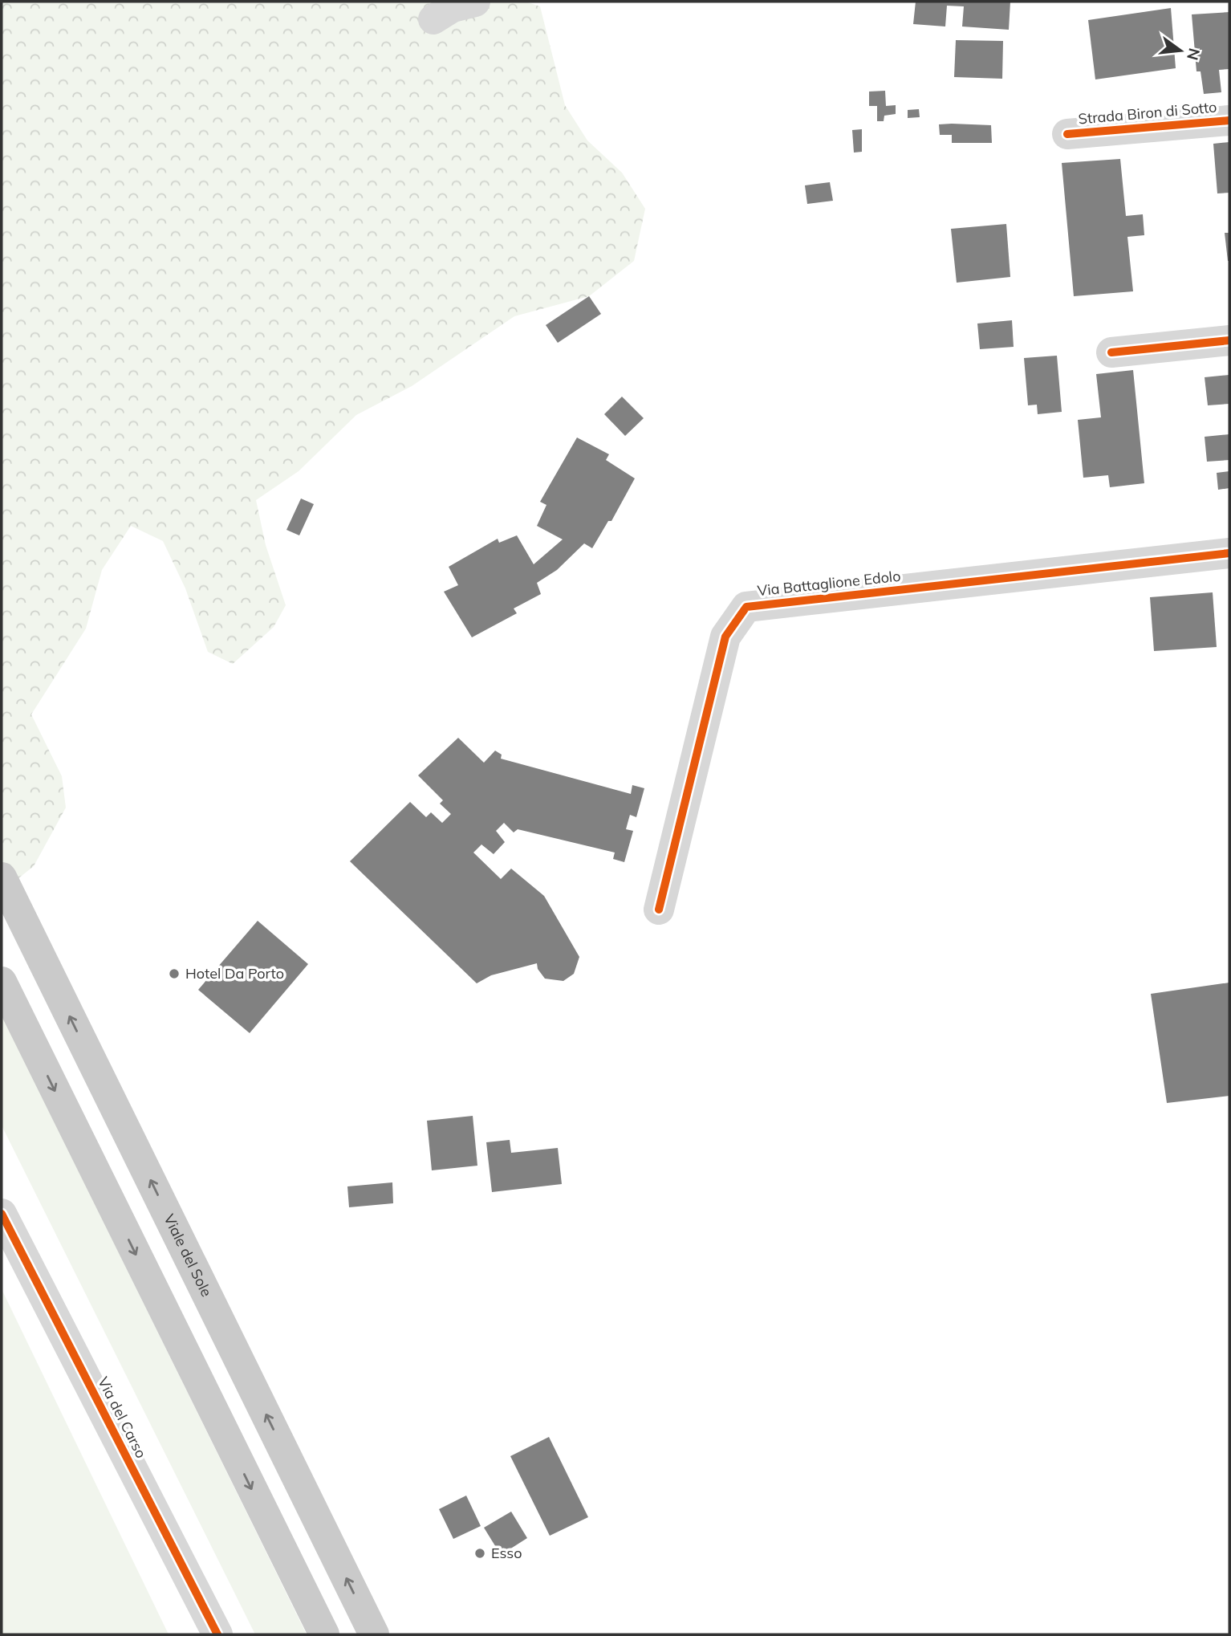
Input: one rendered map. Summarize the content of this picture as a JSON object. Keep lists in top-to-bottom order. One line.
{"streets":{"main road":["Viale del Sole"],"street":["Strada Biron di Sotto","Via Battaglione Edolo","Via del Carso"]},"places":["Hotel Da Porto","Esso"],"north":"right"}
